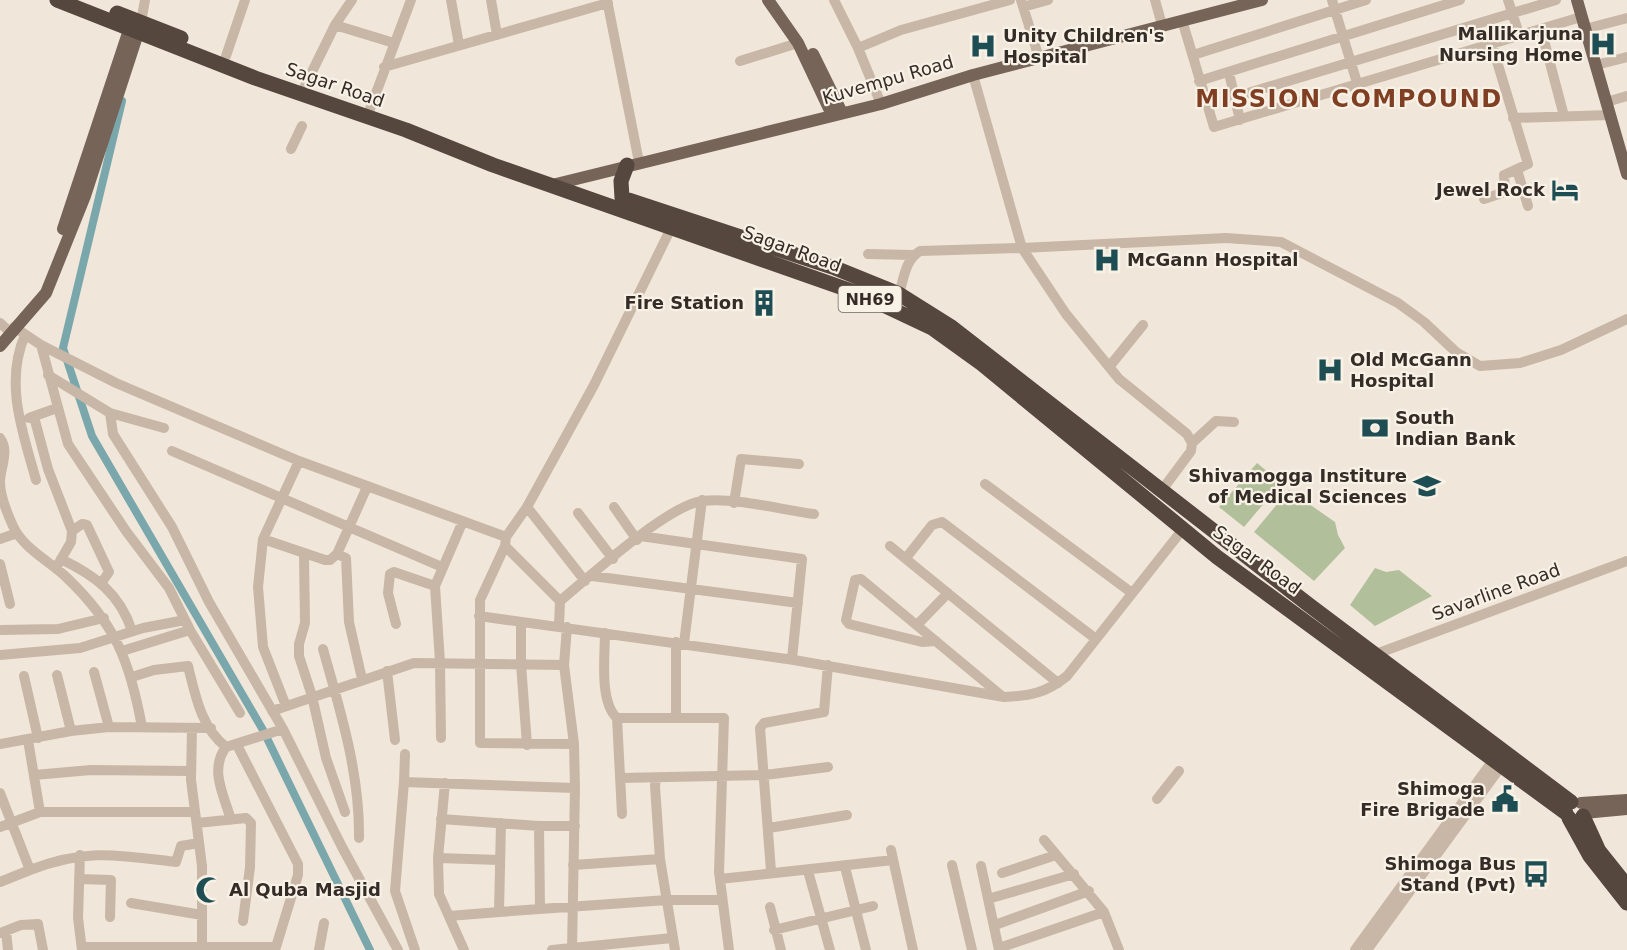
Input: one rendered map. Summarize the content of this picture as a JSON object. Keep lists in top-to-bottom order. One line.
{"streets":{"highway":["Sagar Road","NH69"],"main road":["Kuvempu Road"],"street":["Savarline Road"]},"crossings":[["Kuvempu Road","Sagar Road"],["Sagar Road","NH69"],["Sagar Road","Savarline Road"]],"districts":["MISSION COMPOUND"],"places":{"hospital":["Mallikarjuna Nursing Home","Unity Children's Hospital","McGann Hospital","Old McGann Hospital"],"hotel":["Jewel Rock"],"building":["Fire Station"],"bank":["South Indian Bank"],"school or university":["Shivamogga Institure of Medical Sciences"],"public building":["Shimoga Fire Brigade"],"bus stop":["Shimoga Bus Stand (Pvt)"],"mosque":["Al Quba Masjid"]}}
